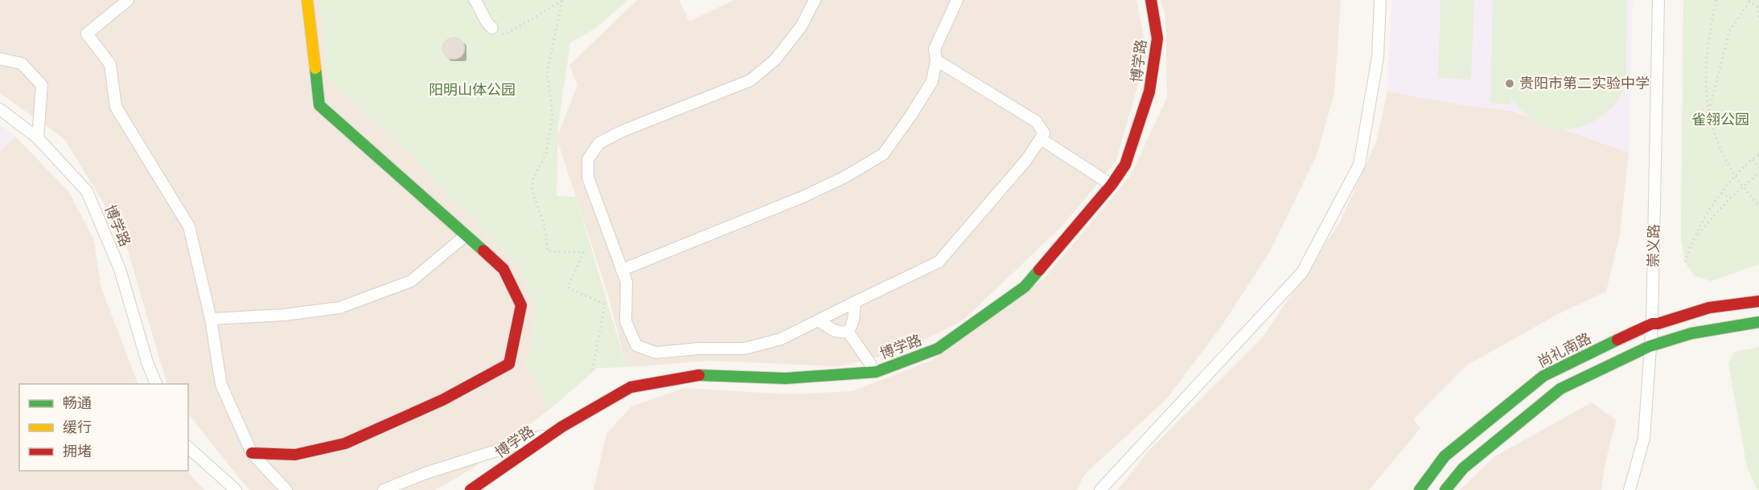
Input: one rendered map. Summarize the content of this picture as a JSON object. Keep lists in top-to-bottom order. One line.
{"streets":{"street":["博学路","崇义路","尚礼南路"]},"crossings":[["崇义路","尚礼南路"]],"parks":["阳明山体公园","雀翎公园"],"places":["贵阳市第二实验中学"],"legend":["畅通","缓行","拥堵"]}
